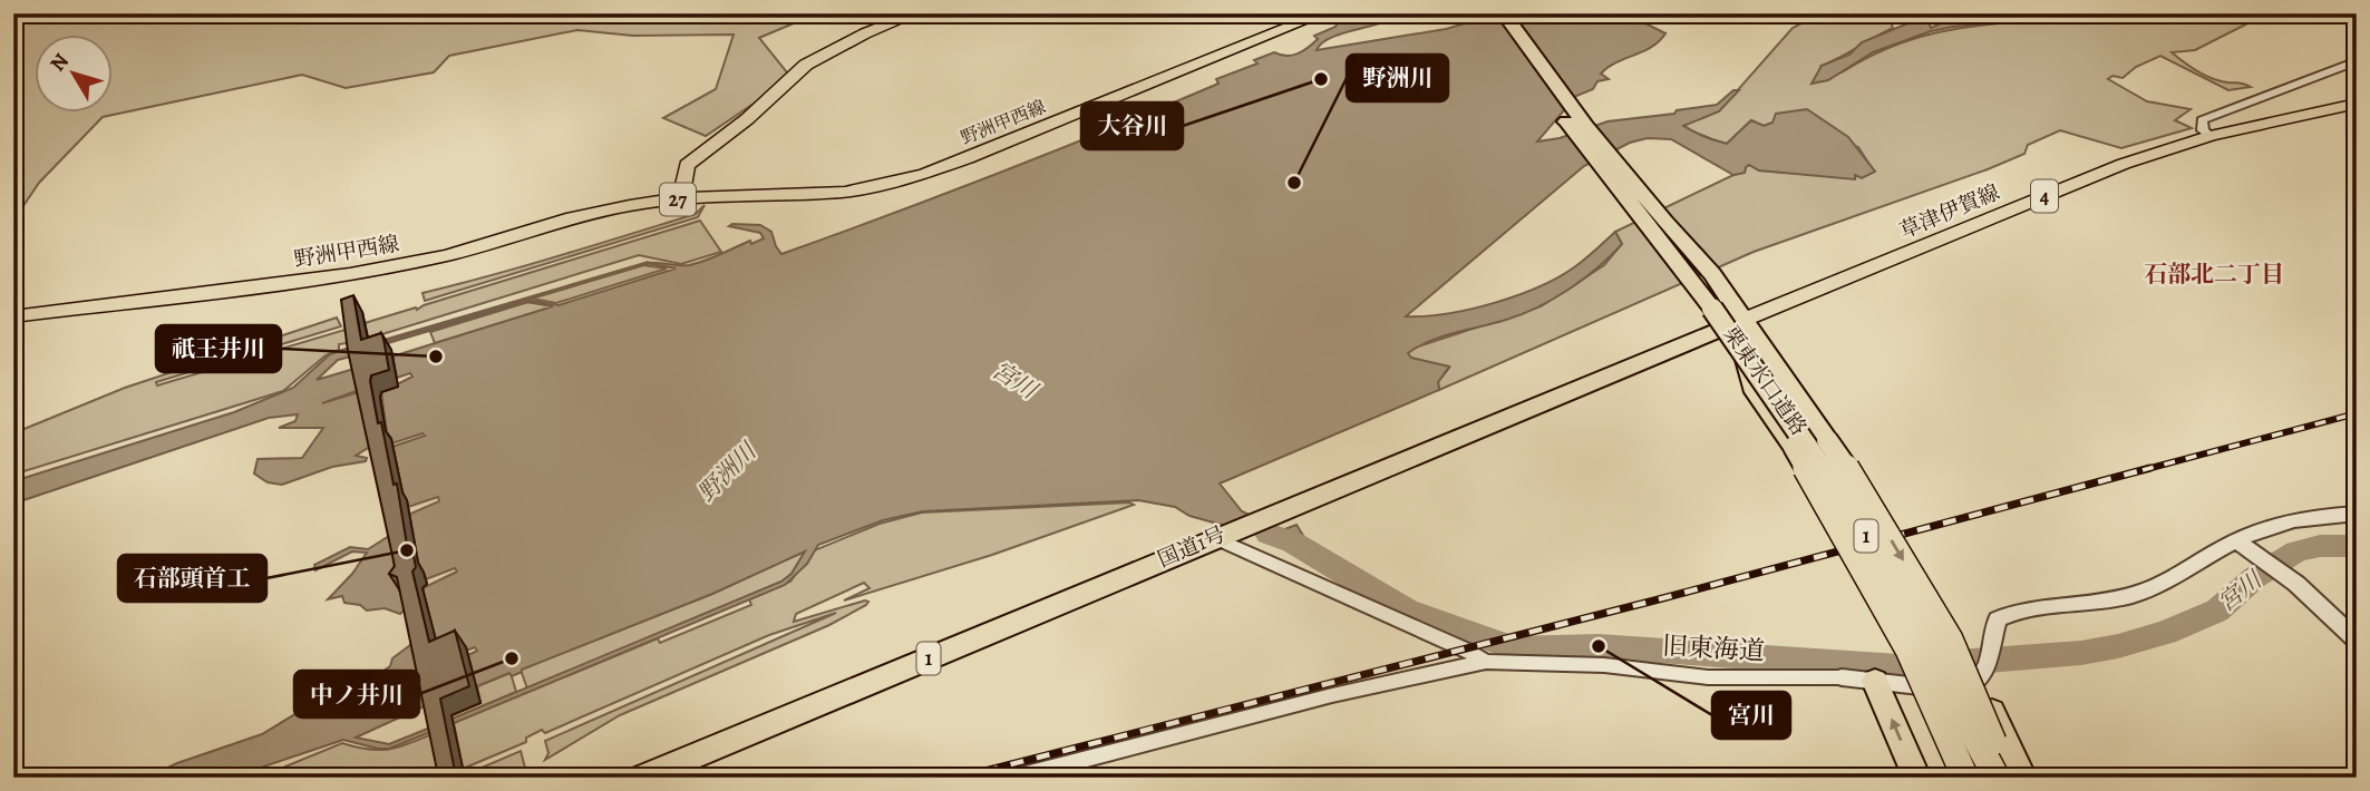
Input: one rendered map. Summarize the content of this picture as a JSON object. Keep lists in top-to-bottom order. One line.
{"streets":{"highway":["栗東水口道路","1","国道1号"],"main road":["野洲甲西線","4","27","草津伊賀線"],"street":["旧東海道"]},"crossings":[["野洲甲西線","27"],["草津伊賀線","栗東水口道路"],["草津伊賀線","1"],["草津伊賀線","国道1号"],["栗東水口道路","1"],["栗東水口道路","国道1号"],["1","国道1号"]],"districts":["石部北二丁目"],"water":["宮川","野洲川"],"places":["大谷川","野洲川","祇王井川","石部頭首工","宮川","中ノ井川"],"north":"top left"}
